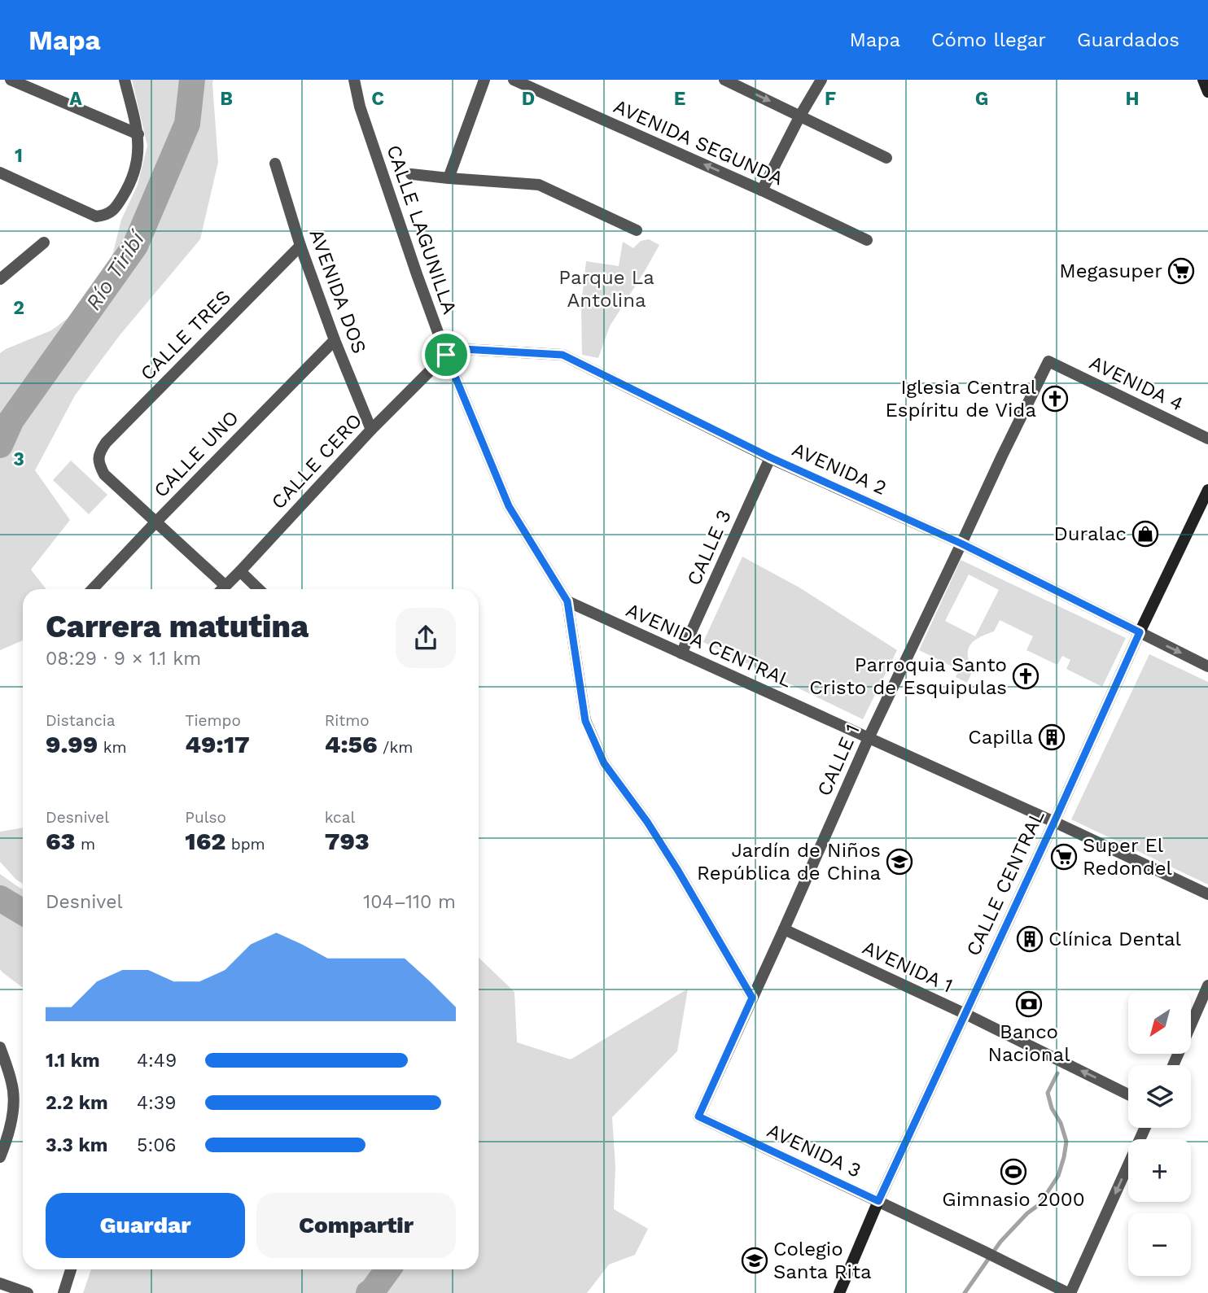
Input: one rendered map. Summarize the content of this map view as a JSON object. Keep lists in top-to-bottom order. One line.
{"streets":{"main road":["CALLE CENTRAL"],"street":["AVENIDA SEGUNDA","CALLE LAGUNILLA","AVENIDA DOS","CALLE TRES","AVENIDA 4","CALLE UNO","CALLE CERO","AVENIDA 2","CALLE 3","AVENIDA CENTRAL","CALLE 1","AVENIDA 1","AVENIDA 3"]},"crossings":[["CALLE LAGUNILLA","CALLE CERO"],["CALLE LAGUNILLA","AVENIDA 2"],["CALLE LAGUNILLA","AVENIDA CENTRAL"],["CALLE LAGUNILLA","CALLE 1"],["AVENIDA DOS","CALLE TRES"],["AVENIDA DOS","CALLE UNO"],["AVENIDA DOS","CALLE CERO"],["CALLE TRES","CALLE UNO"],["AVENIDA 4","CALLE 1"],["CALLE CERO","AVENIDA 2"],["AVENIDA 2","CALLE 3"],["AVENIDA 2","CALLE 1"],["AVENIDA 2","CALLE CENTRAL"],["CALLE 3","AVENIDA CENTRAL"],["AVENIDA CENTRAL","CALLE 1"],["AVENIDA CENTRAL","CALLE CENTRAL"],["CALLE 1","AVENIDA 1"],["CALLE 1","AVENIDA 3"],["CALLE CENTRAL","AVENIDA 1"],["CALLE CENTRAL","AVENIDA 3"]],"one_way":["AVENIDA 1"],"water":["Río Tiribí"],"parks":["Parque La Antolina"],"places":{"supermarket":["Megasuper","Super El Redondel"],"church":["Iglesia Central Espíritu de Vida","Parroquia Santo Cristo de Esquipulas"],"shop":["Duralac"],"building":["Capilla","Clínica Dental"],"school or university":["Jardín de Niños República de China","Colegio Santa Rita"],"bank":["Banco Nacional"],"sports":["Gimnasio 2000"]},"north":"bottom left","page":{"header":"Mapa","nav":["Mapa","Cómo llegar","Guardados"],"heading":["Carrera matutina","08:29 · 9 × 1.1 km"],"stats":[["Distancia","9.99 km"],["Tiempo","49:17"],["Ritmo","4:56 /km"],["Desnivel","63 m"],["Pulso","162 bpm"],["kcal","793"]],"chart":["Desnivel","104–110 m"],"map_buttons":["+","−"],"list":[{"name":"1.1 km","note":"4:49"},{"name":"2.2 km","note":"4:39"},{"name":"3.3 km","note":"5:06"}],"buttons":["Guardar","Compartir"]},"grid":{"columns":["A","B","C","D","E","F","G","H"],"rows":["1","2","3"]}}
